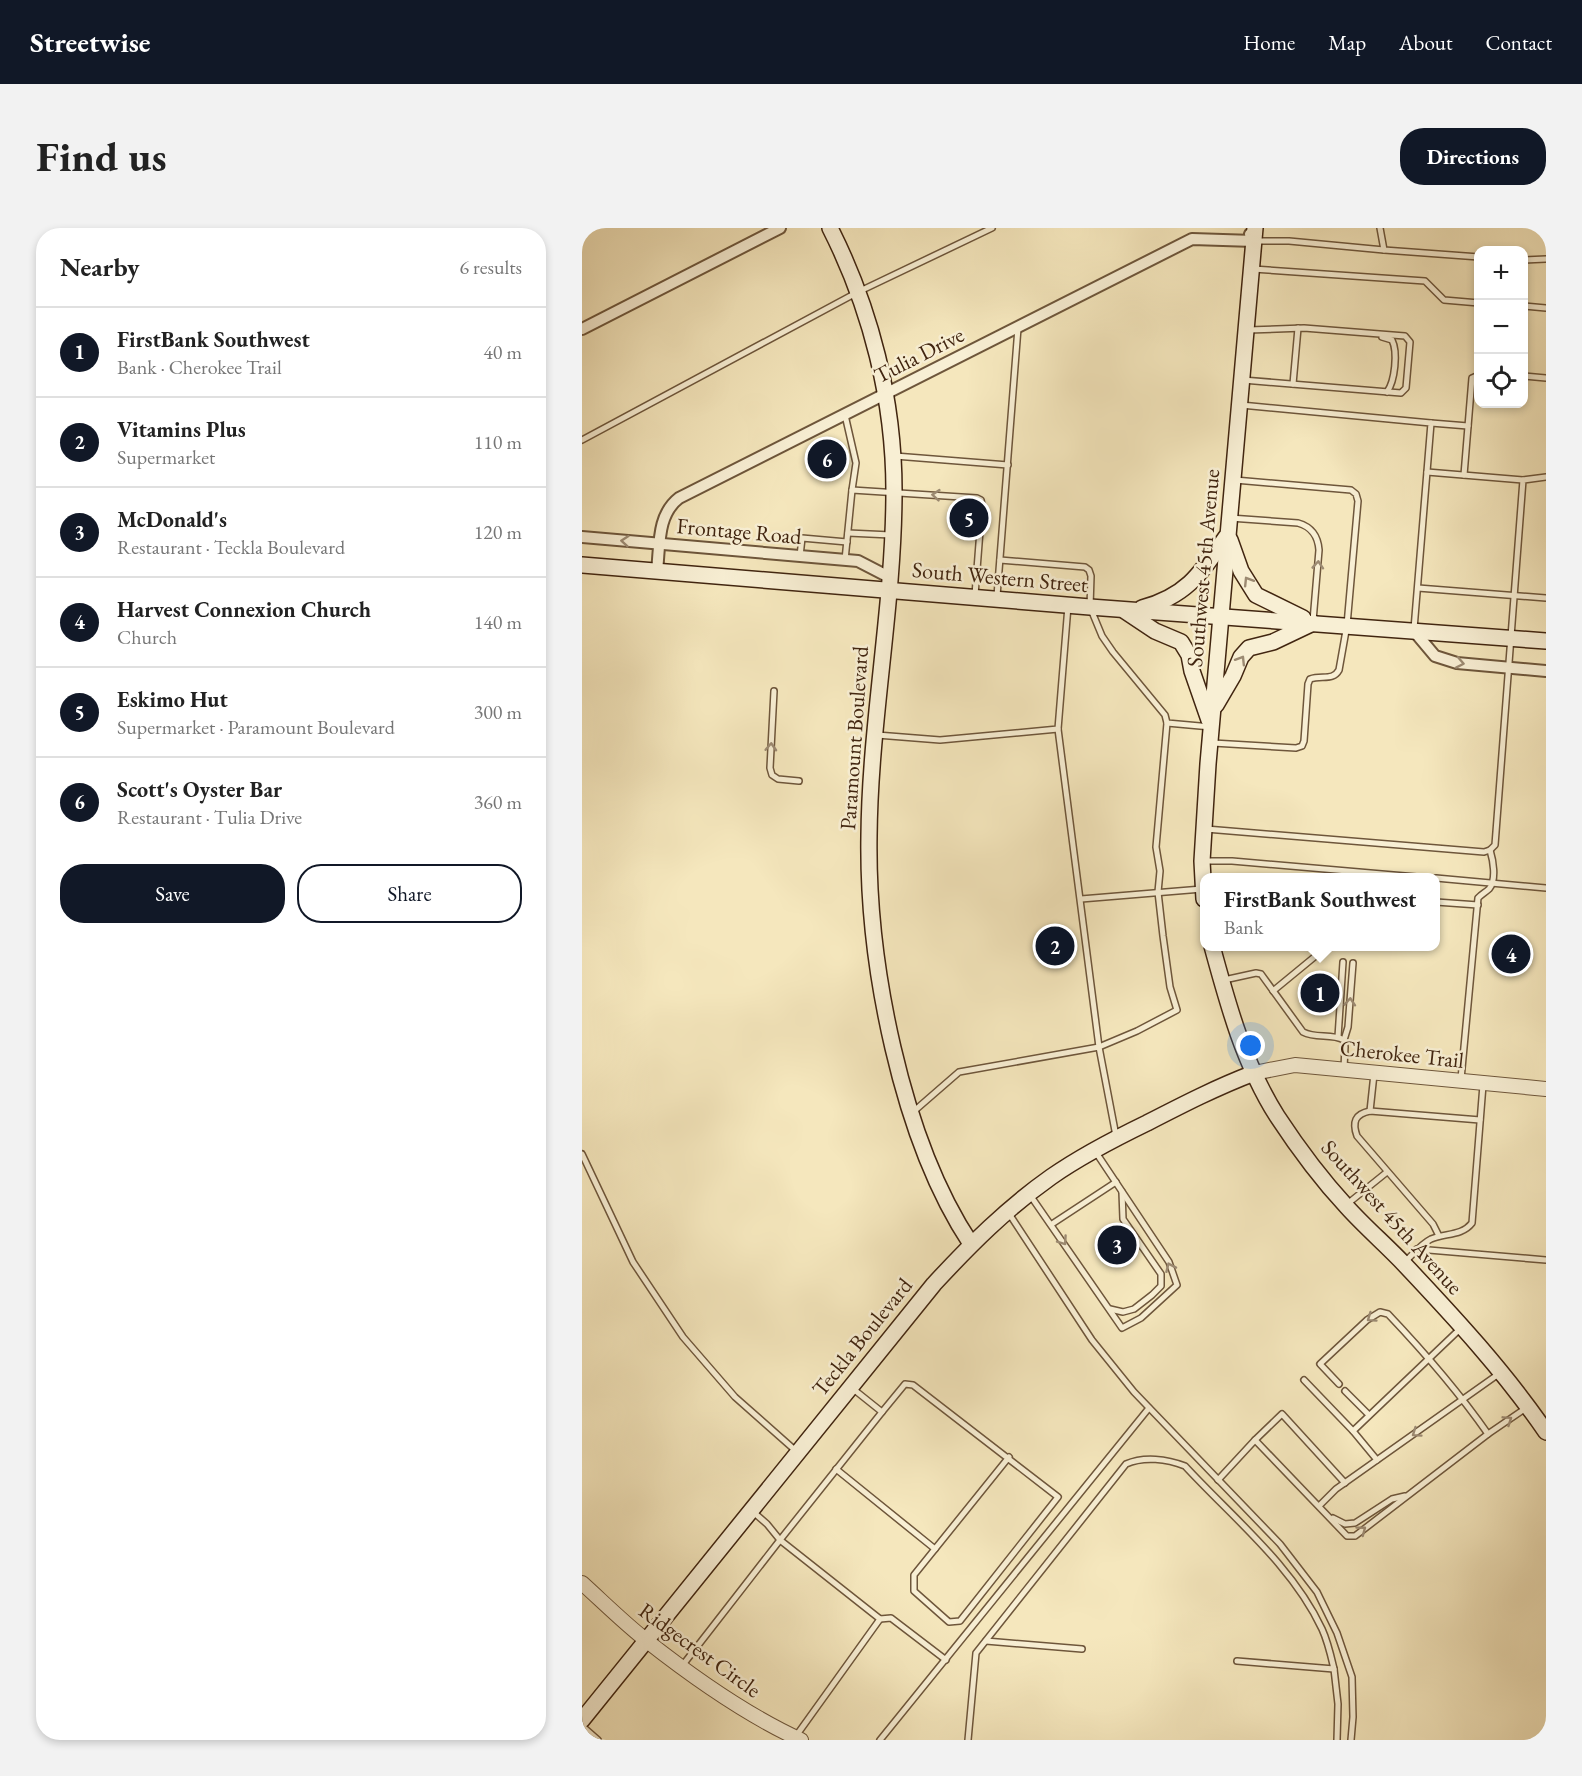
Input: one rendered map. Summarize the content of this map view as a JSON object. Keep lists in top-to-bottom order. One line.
{"streets":{"main road":["Southwest 45th Avenue","South Western Street","Paramount Boulevard","Teckla Boulevard"],"street":["Tulia Drive","Frontage Road","Cherokee Trail","Ridgecrest Circle"]},"crossings":[["Tulia Drive","Frontage Road"],["Tulia Drive","Southwest 45th Avenue"],["Tulia Drive","South Western Street"],["Tulia Drive","Paramount Boulevard"],["Frontage Road","South Western Street"],["Frontage Road","Paramount Boulevard"],["Southwest 45th Avenue","South Western Street"],["Southwest 45th Avenue","Cherokee Trail"],["Southwest 45th Avenue","Teckla Boulevard"],["South Western Street","Paramount Boulevard"],["Paramount Boulevard","Teckla Boulevard"],["Cherokee Trail","Teckla Boulevard"],["Teckla Boulevard","Ridgecrest Circle"]],"page":{"header":"Streetwise","nav":["Home","Map","About","Contact"],"buttons":["Directions",["Save","Share"]],"title":"Find us","heading":["Nearby","6 results"],"map_buttons":["+","−"],"list":[{"mark":"1","name":"FirstBank Southwest","note":"Bank · Cherokee Trail","value":"40 m"},{"mark":"2","name":"Vitamins Plus","note":"Supermarket","value":"110 m"},{"mark":"3","name":"McDonald's","note":"Restaurant · Teckla Boulevard","value":"120 m"},{"mark":"4","name":"Harvest Connexion Church","note":"Church","value":"140 m"},{"mark":"5","name":"Eskimo Hut","note":"Supermarket · Paramount Boulevard","value":"300 m"},{"mark":"6","name":"Scott's Oyster Bar","note":"Restaurant · Tulia Drive","value":"360 m"}],"pins":["6","5","2","4","1","3"],"popup":["FirstBank Southwest","Bank"]}}
